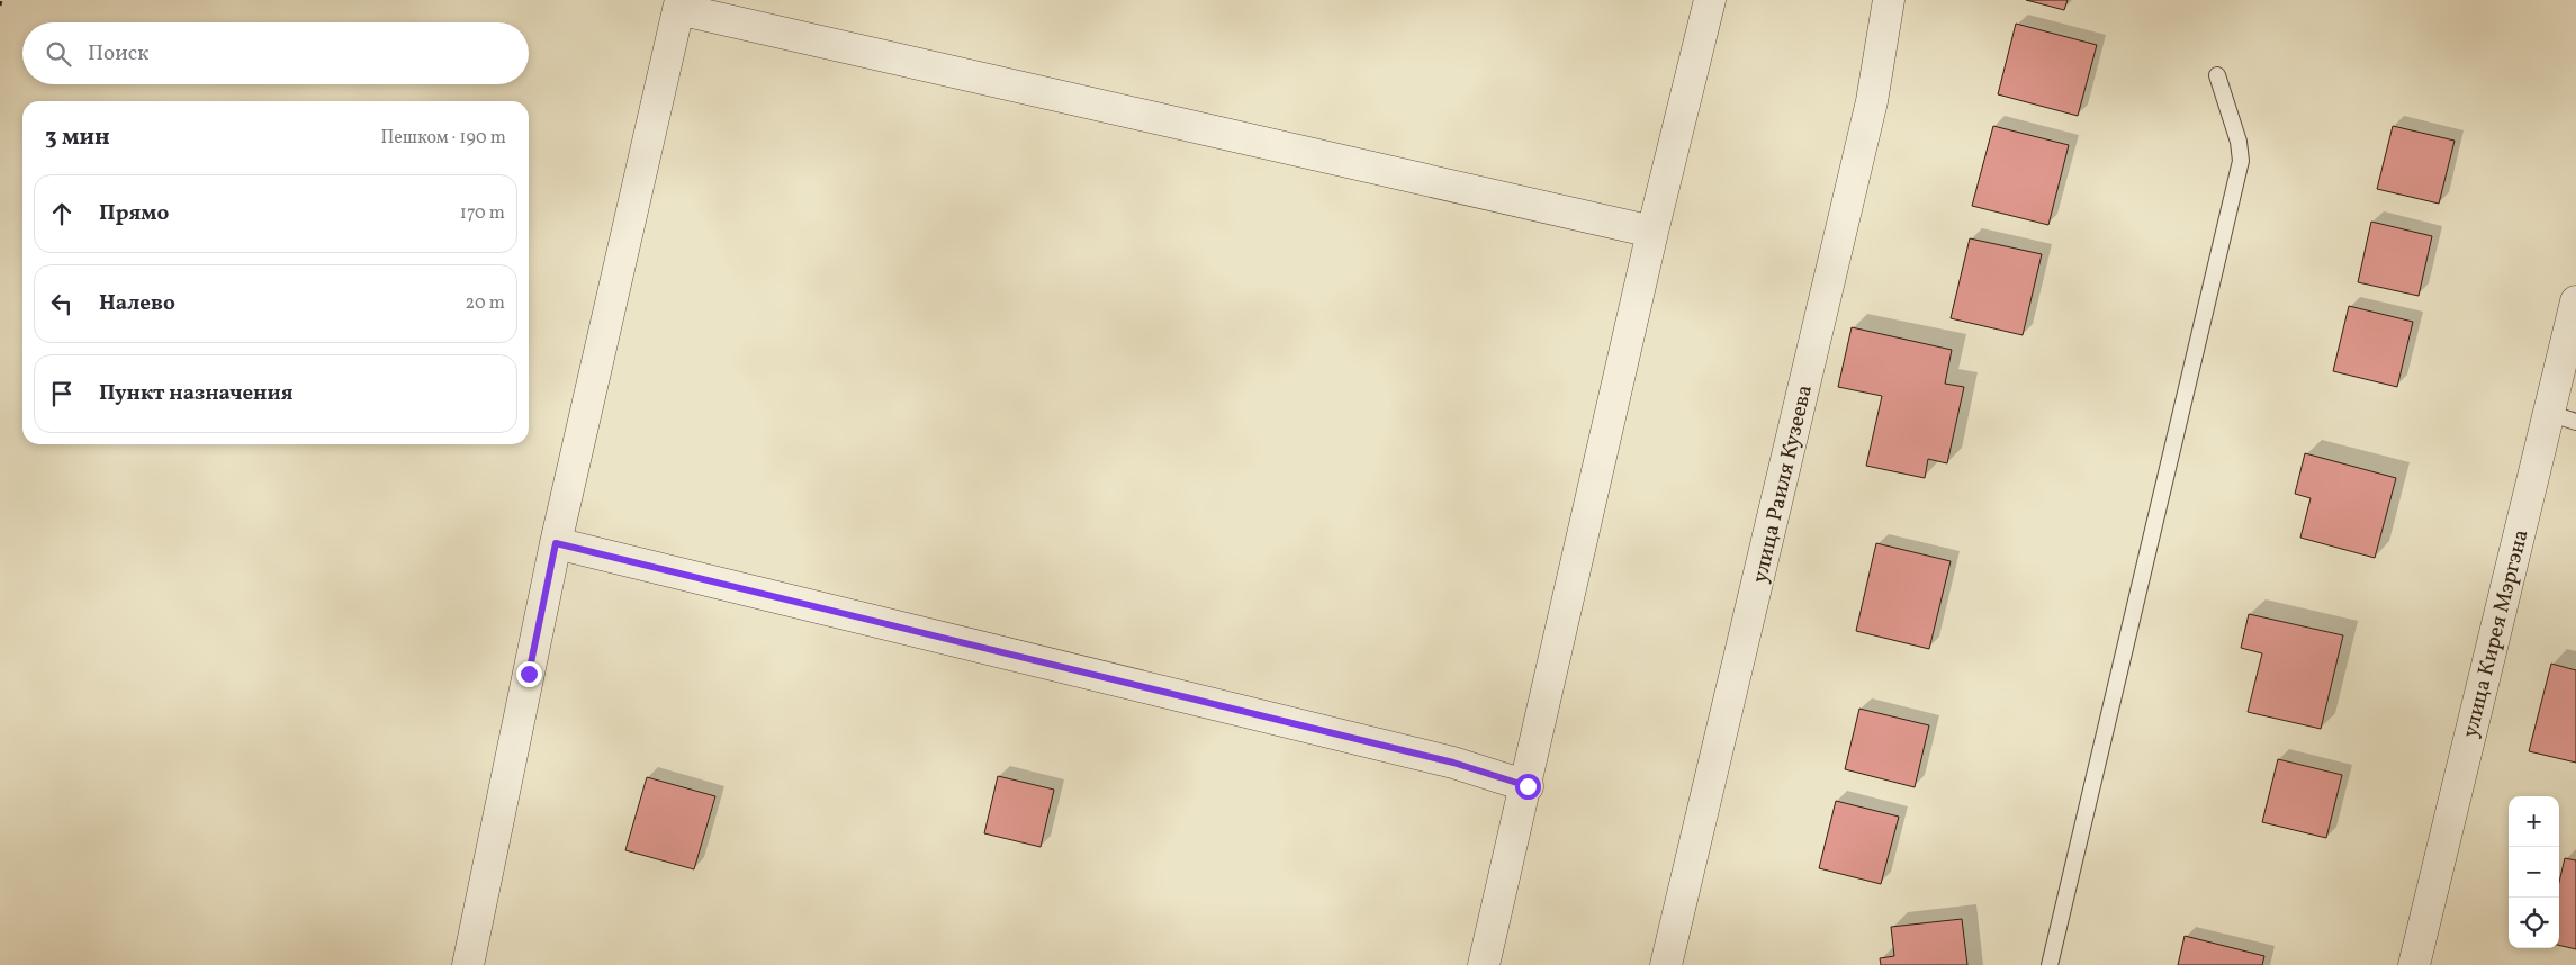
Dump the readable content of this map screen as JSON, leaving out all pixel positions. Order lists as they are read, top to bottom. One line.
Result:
{"streets":{"street":["улица Раиля Кузеева","улица Кирея Мэргэна"]},"page":{"search":"Поиск","heading":["3 мин","Пешком · 190 m"],"list":[["Прямо","170 m"],["Налево","20 m"],"Пункт назначения"],"map_buttons":["+","−"]}}
